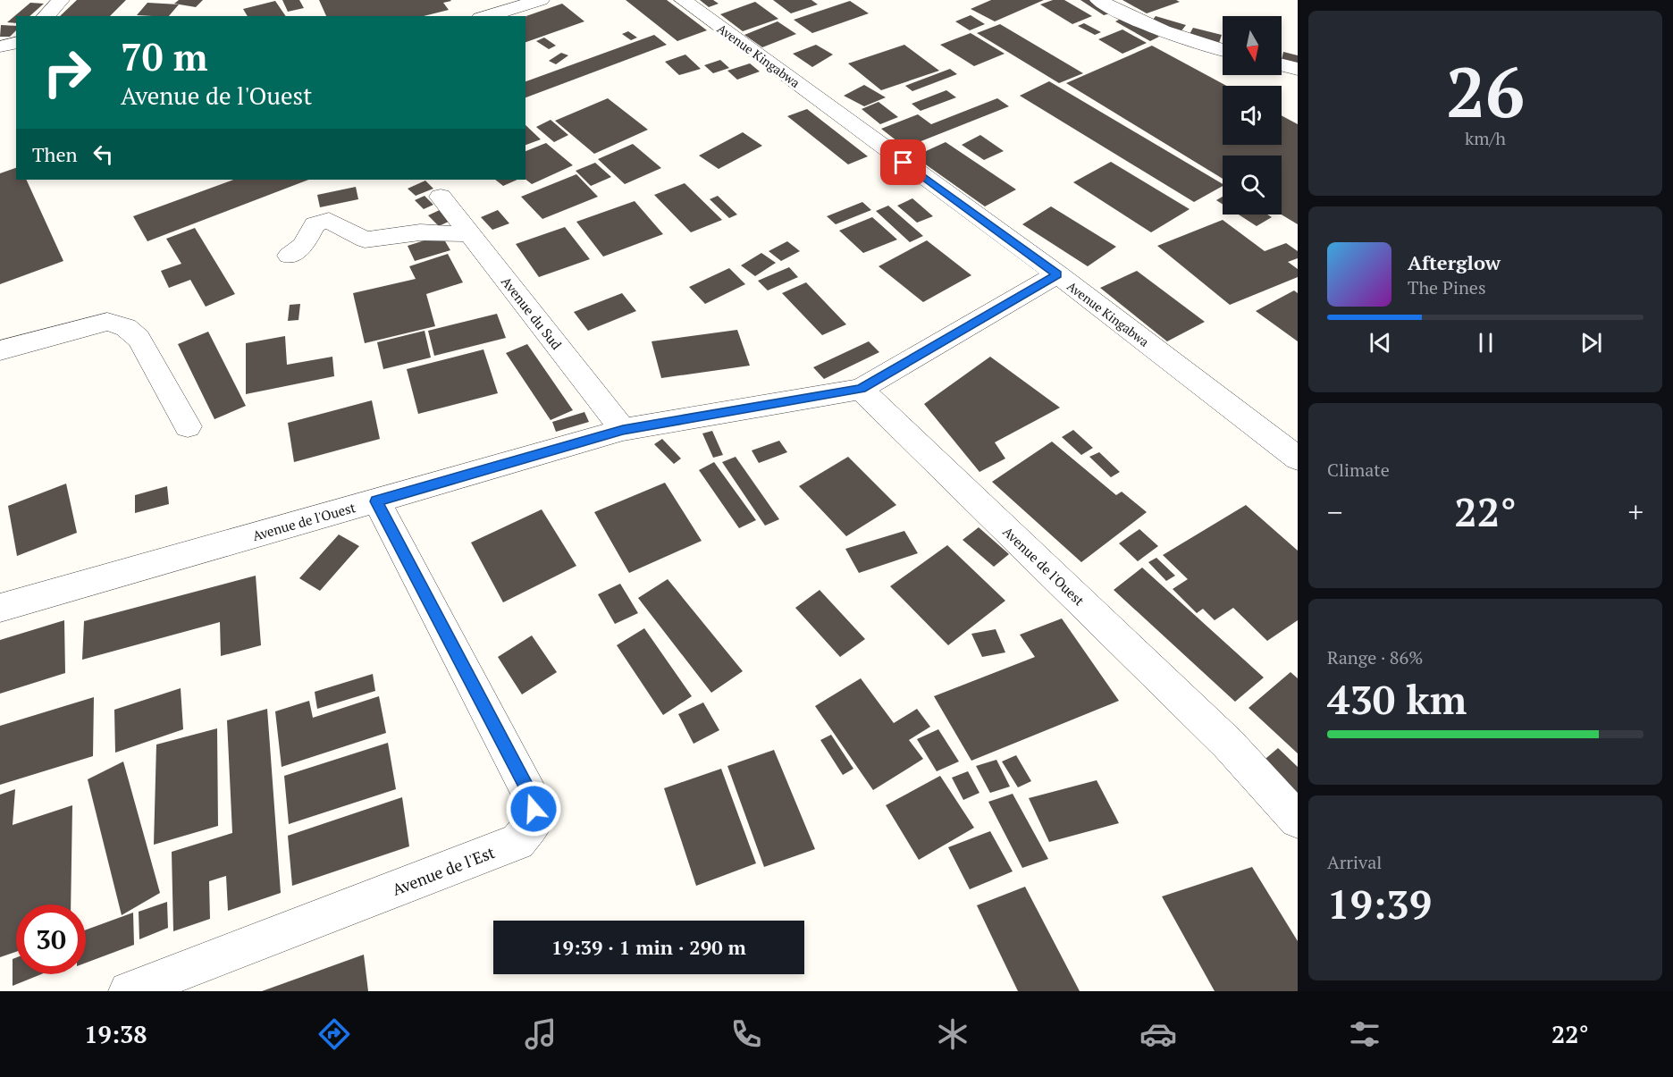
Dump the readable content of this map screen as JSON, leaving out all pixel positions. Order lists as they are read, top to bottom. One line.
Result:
{"streets":{"street":["Avenue Kingabwa","Avenue du Sud","Avenue de l'Ouest","Avenue de l'Est"]},"crossings":[["Avenue Kingabwa","Avenue de l'Ouest"],["Avenue du Sud","Avenue de l'Ouest"],["Avenue de l'Ouest","Avenue de l'Est"]],"north":"bottom","page":{"tile":[["26","km/h"],"Climate",["Range · 86%","430 km"],["Arrival","19:39"]],"turn":["70 m","Avenue de l'Ouest"],"then":"Then","song":["Afterglow","The Pines"],"heat":["−","22°","+"],"limit":"30","trip":"19:39 · 1 min · 290 m","tabs":["19:38","22°"]}}
